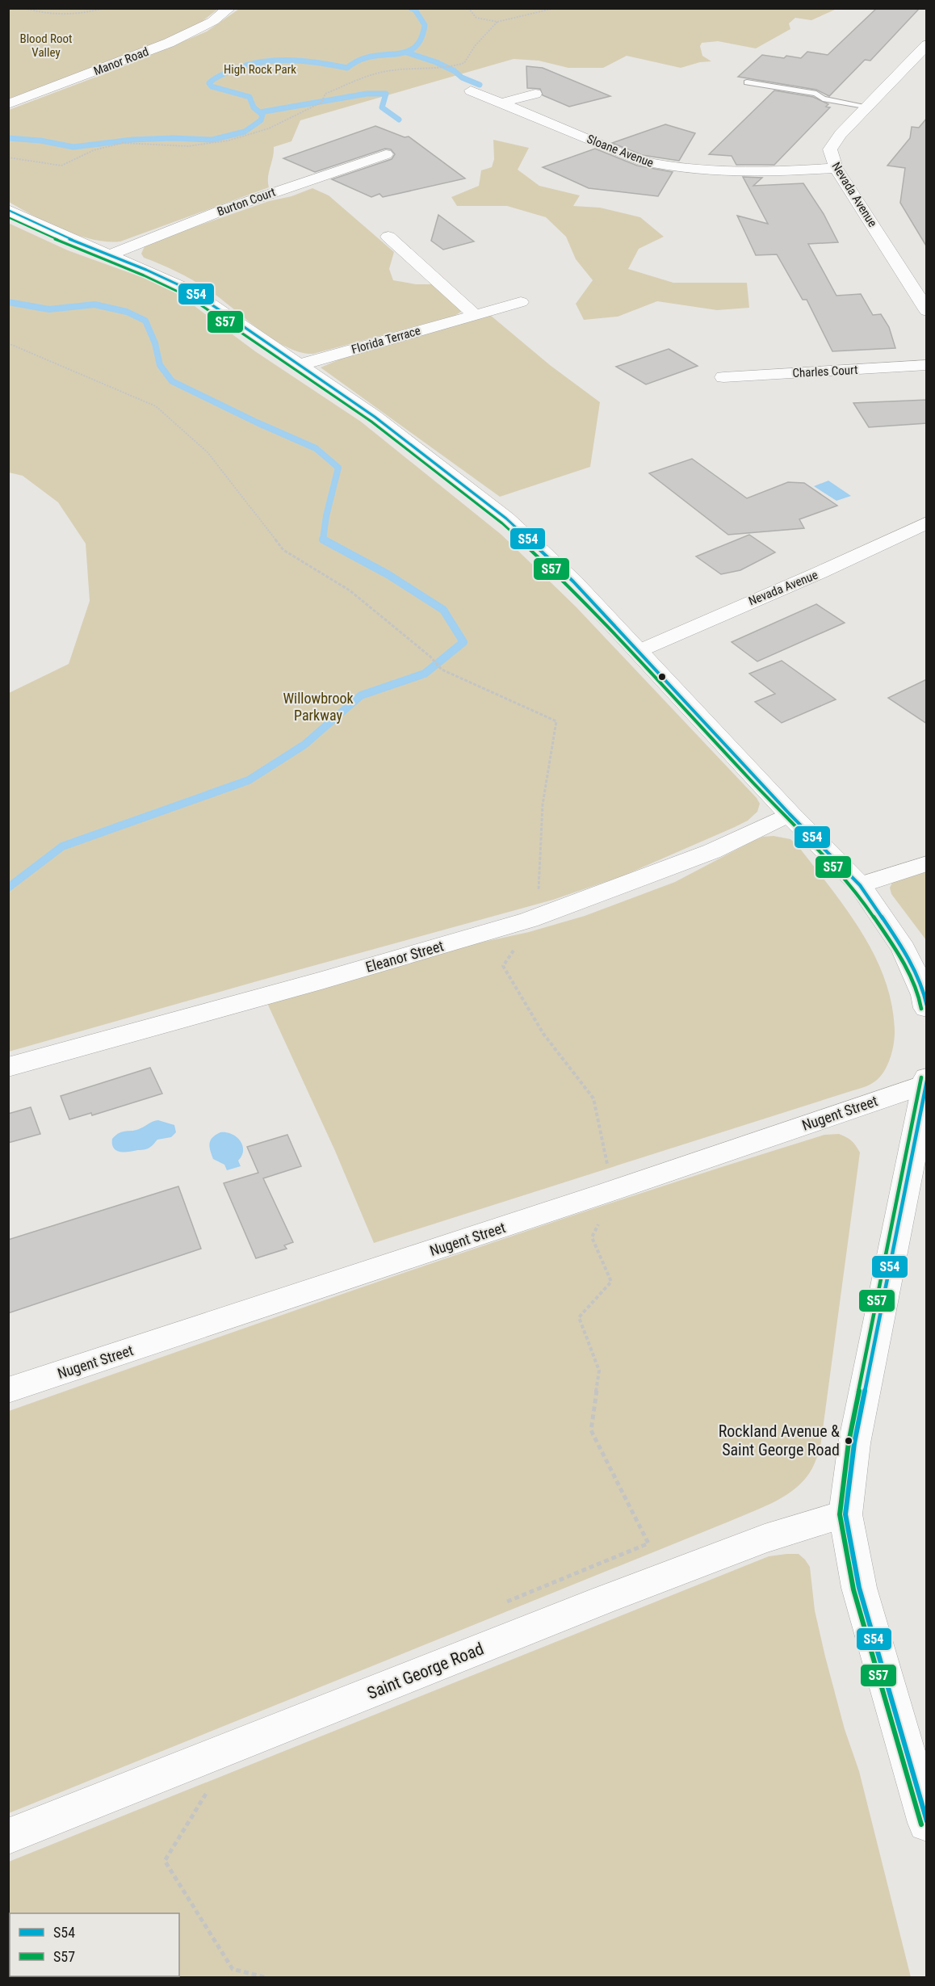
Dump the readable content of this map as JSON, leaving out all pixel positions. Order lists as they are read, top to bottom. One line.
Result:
{"streets":{"street":["Manor Road","Sloane Avenue","Nevada Avenue","Burton Court","Florida Terrace","Charles Court","Eleanor Street","Nugent Street","Saint George Road"]},"crossings":[["Sloane Avenue","Nevada Avenue"]],"parks":["Blood Root Valley","High Rock Park","Willowbrook Parkway"],"places":["Rockland Avenue & Saint George Road"],"lines":["transit line S54","transit line S57"],"legend":["S54","S57"]}
